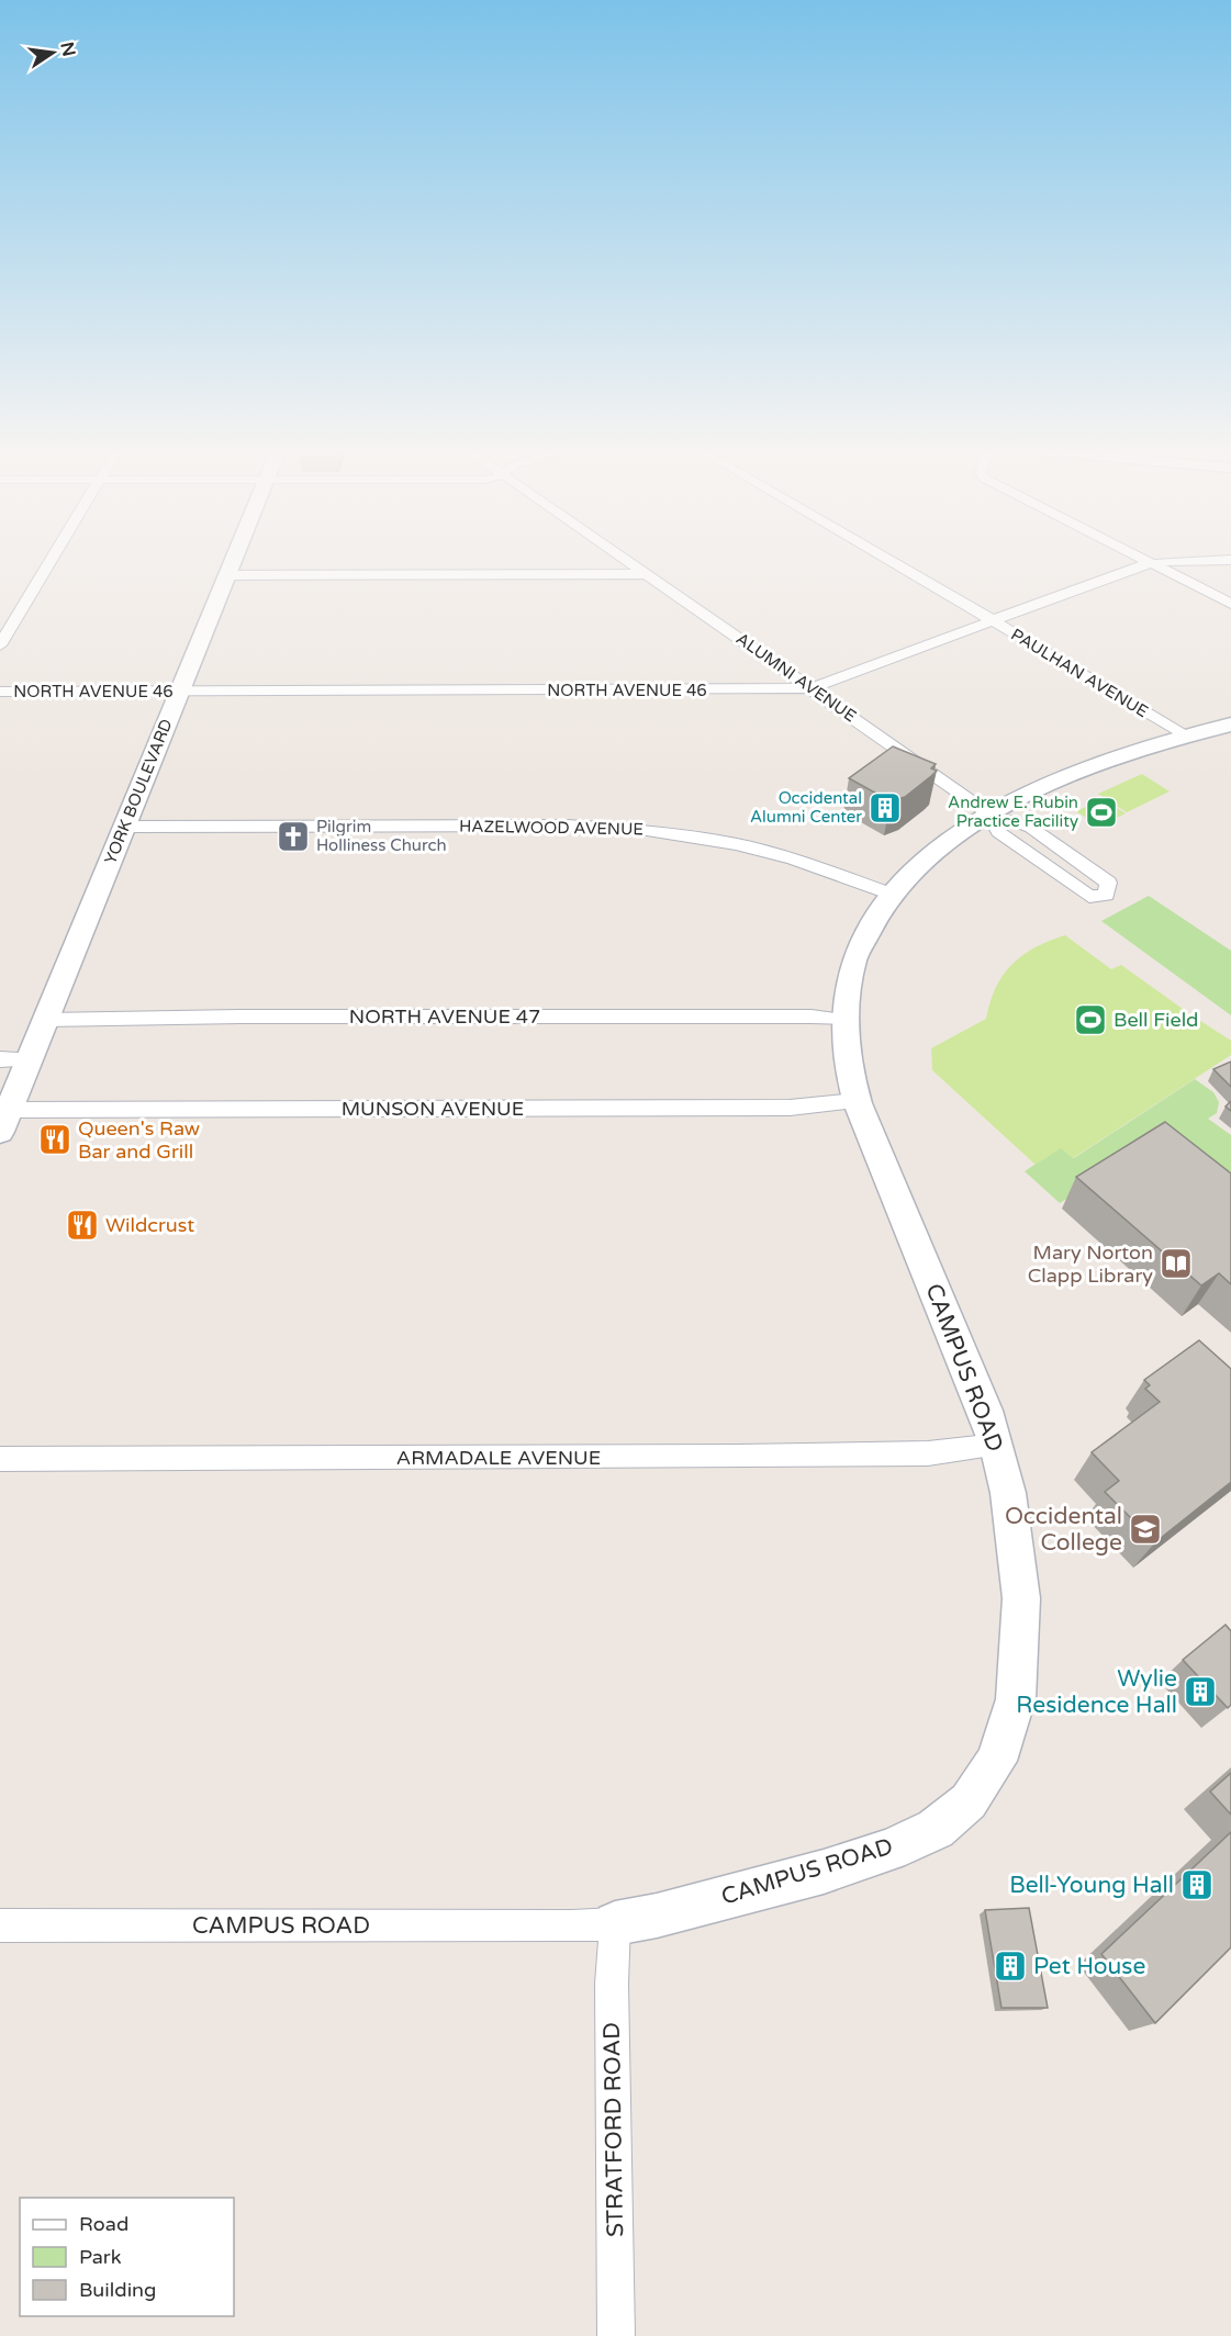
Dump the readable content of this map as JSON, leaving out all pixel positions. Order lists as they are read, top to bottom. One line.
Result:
{"streets":{"main road":["YORK BOULEVARD","CAMPUS ROAD"],"street":["PAULHAN AVENUE","ALUMNI AVENUE","NORTH AVENUE 46","HAZELWOOD AVENUE","NORTH AVENUE 47","MUNSON AVENUE","ARMADALE AVENUE","STRATFORD ROAD"]},"crossings":[["PAULHAN AVENUE","NORTH AVENUE 46"],["PAULHAN AVENUE","CAMPUS ROAD"],["ALUMNI AVENUE","NORTH AVENUE 46"],["ALUMNI AVENUE","CAMPUS ROAD"],["NORTH AVENUE 46","YORK BOULEVARD"],["YORK BOULEVARD","HAZELWOOD AVENUE"],["YORK BOULEVARD","NORTH AVENUE 47"],["YORK BOULEVARD","MUNSON AVENUE"],["HAZELWOOD AVENUE","CAMPUS ROAD"],["NORTH AVENUE 47","CAMPUS ROAD"],["MUNSON AVENUE","CAMPUS ROAD"],["CAMPUS ROAD","ARMADALE AVENUE"],["CAMPUS ROAD","STRATFORD ROAD"]],"places":{"building":["Occidental Alumni Center","Wylie Residence Hall","Bell-Young Hall","Pet House"],"sports":["Andrew E. Rubin Practice Facility","Bell Field"],"church":["Pilgrim Holliness Church"],"restaurant":["Queen's Raw Bar and Grill","Wildcrust"],"library":["Mary Norton Clapp Library"],"school or university":["Occidental College"]},"legend":["Road","Park","Building"],"north":"right"}
